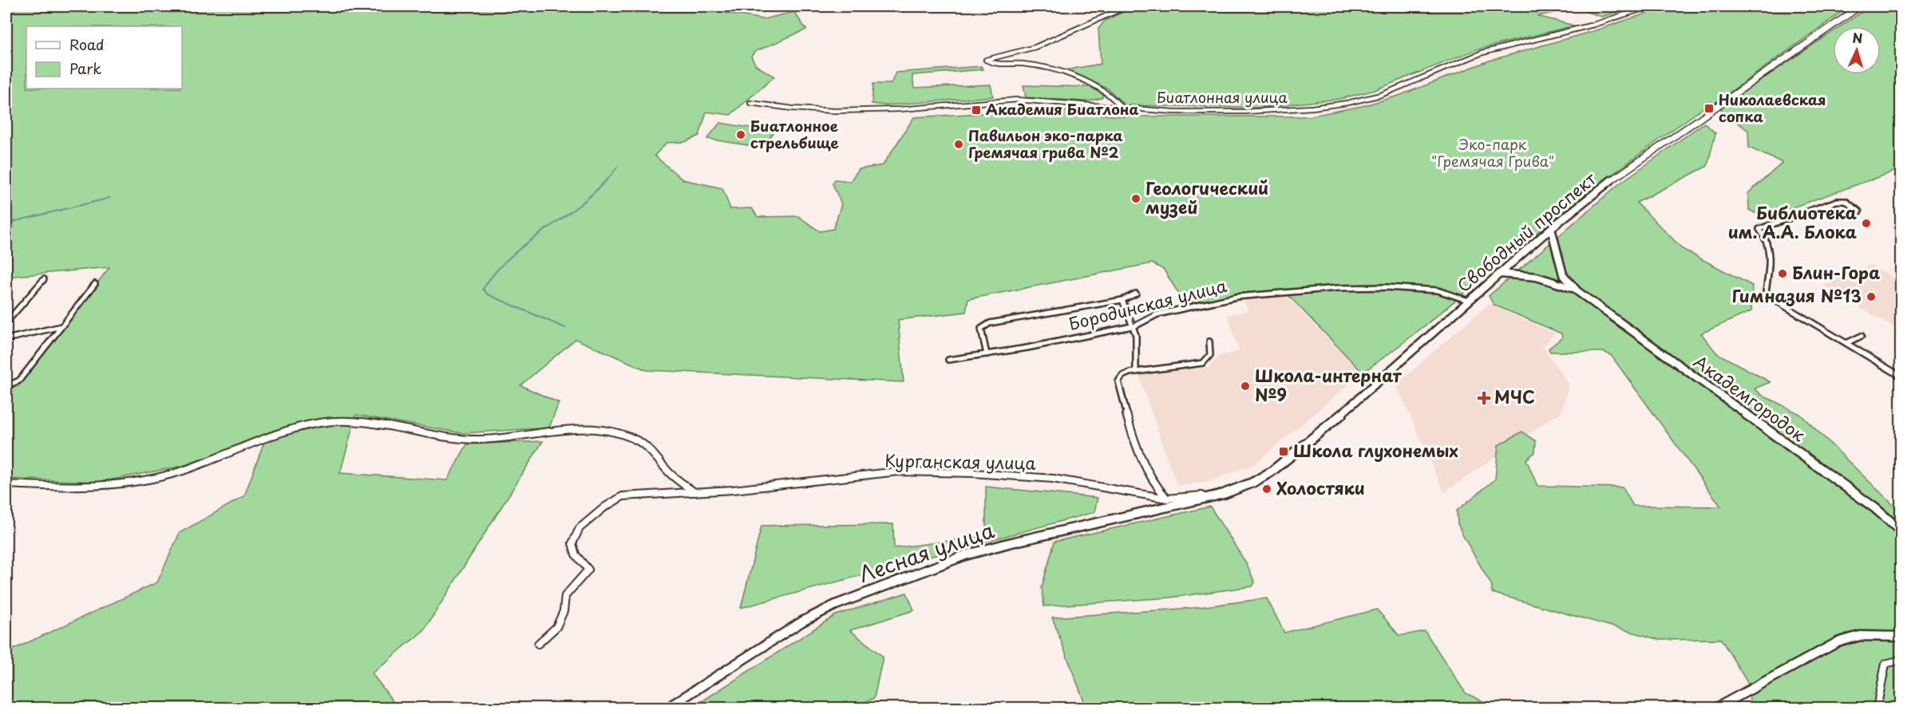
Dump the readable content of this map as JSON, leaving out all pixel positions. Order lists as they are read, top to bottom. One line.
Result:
{"streets":{"main road":["Свободный проспект","Академгородок","Лесная улица"],"street":["Биатлонная улица","Бородинская улица","Курганская улица"]},"crossings":[["Свободный проспект","Бородинская улица"],["Свободный проспект","Курганская улица"],["Свободный проспект","Лесная улица"],["Курганская улица","Лесная улица"]],"parks":["Эко-парк \"Гремячая Грива\""],"places":{"transit":["Николаевская сопка","Академия Биатлона","Школа глухонемых"],"other":["Биатлонное стрельбище","Павильон эко-парка Гремячая грива №2","Геологический музей","Библиотека им. А.А. Блока","Блин-Гора","Гимназия №13","Школа-интернат №9","Холостяки"],"health":["МЧС"]},"legend":["Road","Park"],"north":"top"}
